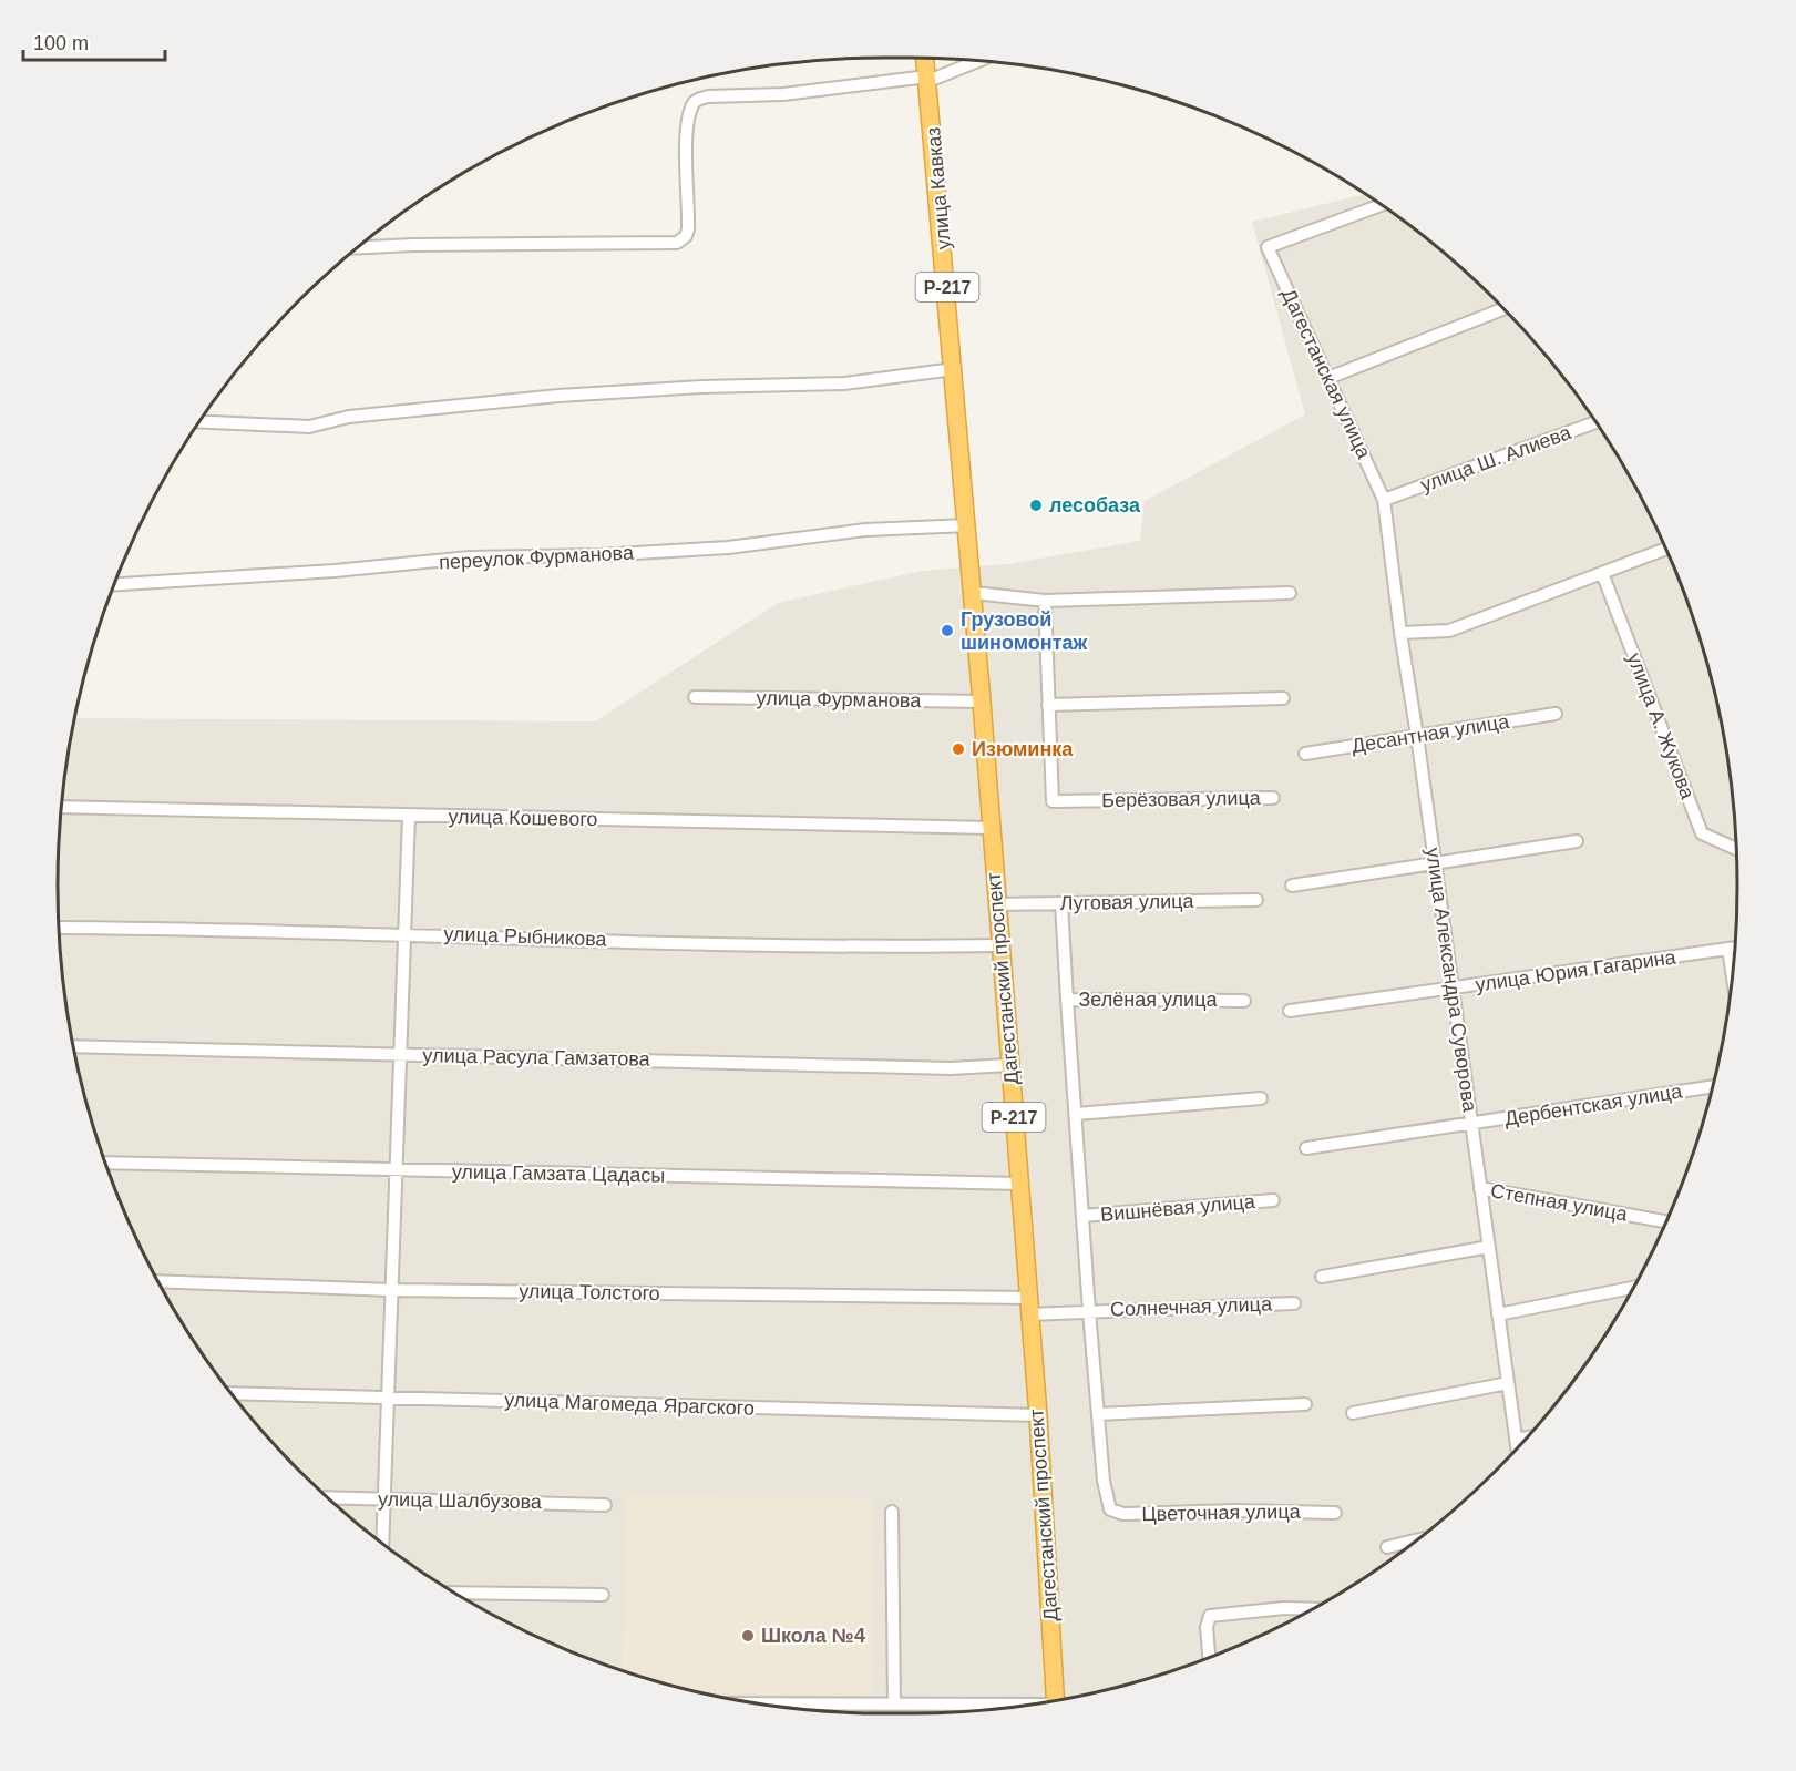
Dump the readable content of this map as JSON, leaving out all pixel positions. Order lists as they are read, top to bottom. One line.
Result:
{"streets":{"highway":["улица Кавказ","Р-217","Дагестанский проспект"],"street":["Дагестанская улица","улица Ш. Алиева","переулок Фурманова","улица Фурманова","улица А. Жукова","Десантная улица","Берёзовая улица","улица Кошевого","Луговая улица","улица Рыбникова","улица Юрия Гагарина","улица Александра Суворова","Зелёная улица","улица Расула Гамзатова","Дербентская улица","улица Гамзата Цадасы","Степная улица","Вишнёвая улица","улица Толстого","Солнечная улица","улица Магомеда Ярагского","улица Шалбузова","Цветочная улица"]},"crossings":[["улица Кавказ","переулок Фурманова"],["улица Кавказ","Дагестанский проспект"],["Дагестанская улица","улица Ш. Алиева"],["Дагестанская улица","улица Александра Суворова"],["улица Ш. Алиева","улица Александра Суворова"],["переулок Фурманова","Дагестанский проспект"],["улица Фурманова","Дагестанский проспект"],["Десантная улица","улица Александра Суворова"],["улица Кошевого","Дагестанский проспект"],["Луговая улица","Дагестанский проспект"],["Луговая улица","Зелёная улица"],["улица Рыбникова","Дагестанский проспект"],["улица Юрия Гагарина","улица Александра Суворова"],["Дагестанский проспект","улица Расула Гамзатова"],["Дагестанский проспект","улица Гамзата Цадасы"],["Дагестанский проспект","улица Толстого"],["Дагестанский проспект","улица Магомеда Ярагского"],["улица Александра Суворова","Дербентская улица"],["улица Александра Суворова","Степная улица"],["улица Толстого","Солнечная улица"]],"places":["лесобаза","Грузовой шиномонтаж","Изюминка","Школа №4"],"scale_bar":"100 m"}
